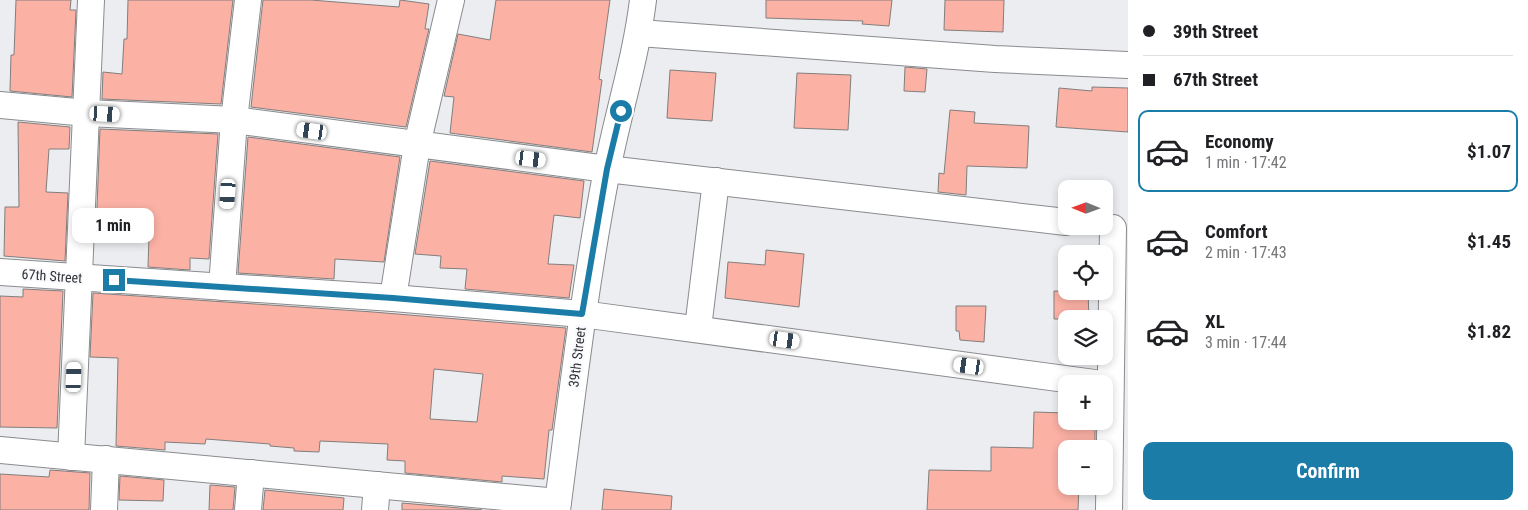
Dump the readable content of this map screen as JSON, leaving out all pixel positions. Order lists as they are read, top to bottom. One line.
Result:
{"streets":{"street":["67th Street","39th Street"]},"crossings":[["67th Street","39th Street"]],"north":"left","page":{"banner":["39th Street","67th Street"],"list":[{"name":"Economy","note":"1 min · 17:42","value":"$1.07"},{"name":"Comfort","note":"2 min · 17:43","value":"$1.45"},{"name":"XL","note":"3 min · 17:44","value":"$1.82"}],"map_buttons":["+","−"],"bubble":"1 min","buttons":"Confirm"}}
